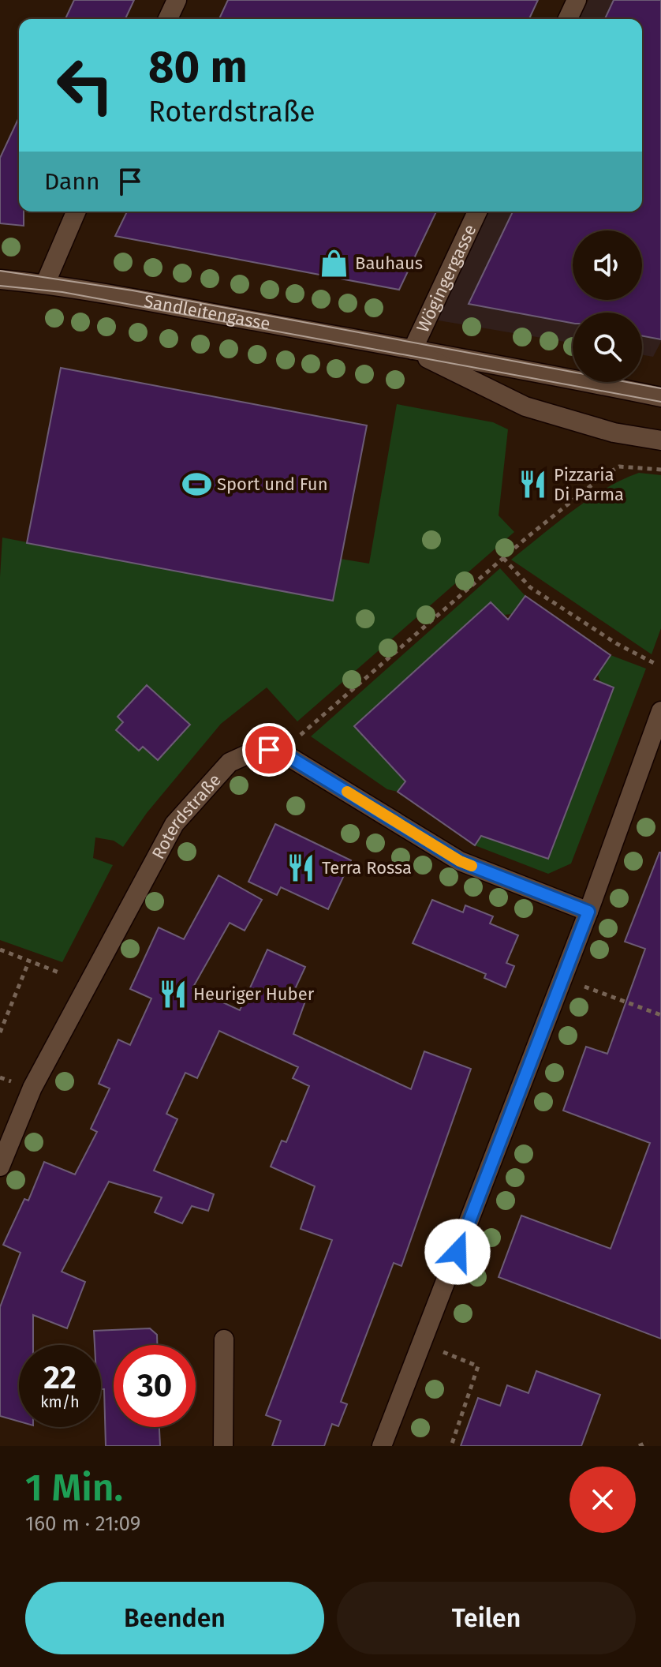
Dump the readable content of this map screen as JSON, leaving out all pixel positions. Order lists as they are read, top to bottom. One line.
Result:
{"streets":{"street":["Wögingergasse","Sandleitengasse","Roterdstraße"]},"crossings":[["Wögingergasse","Sandleitengasse"]],"places":{"shop":["Bauhaus"],"sports":["Sport und Fun"],"restaurant":["Pizzaria Di Parma","Terra Rossa","Heuriger Huber"]},"page":{"turn":["80 m","Roterdstraße"],"then":"Dann","speed":"22 km/h","limit":"30","heading":["1 Min.","160 m · 21:09"],"buttons":["Beenden","Teilen"]}}
